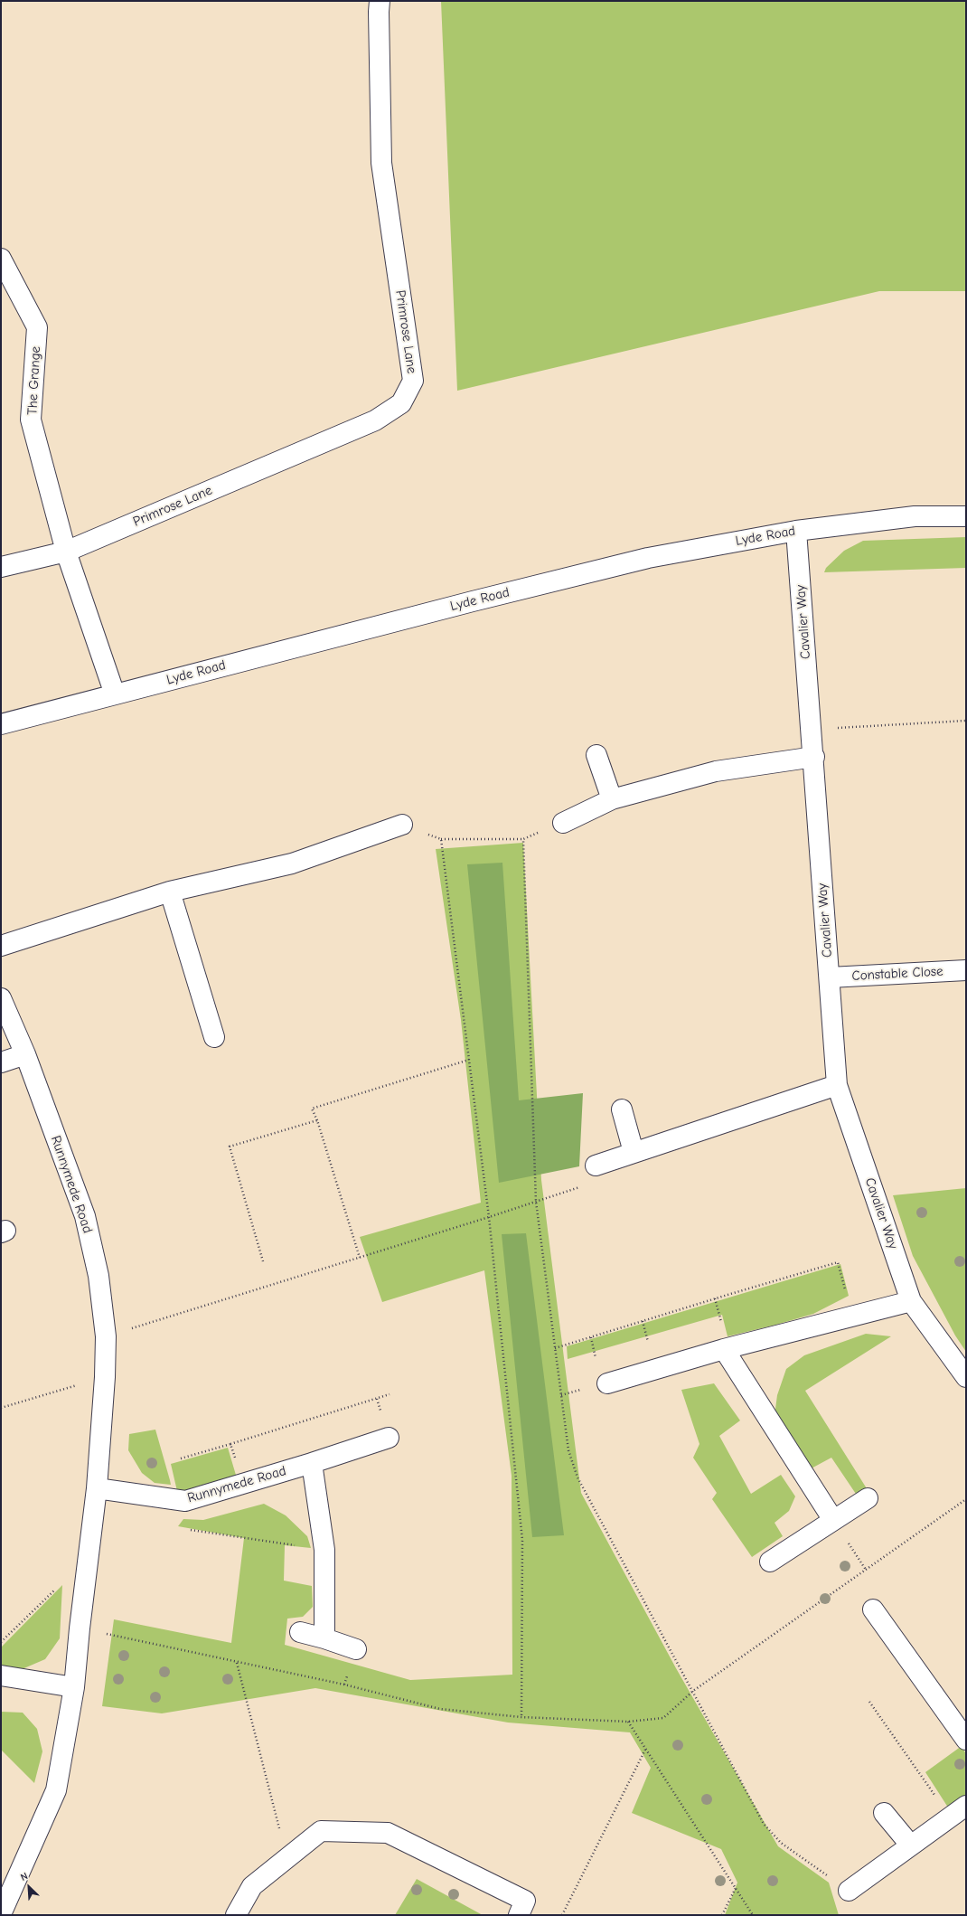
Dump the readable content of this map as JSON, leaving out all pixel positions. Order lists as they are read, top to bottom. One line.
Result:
{"streets":{"street":["Primrose Lane","The Grange","Lyde Road","Cavalier Way","Constable Close","Runnymede Road"]},"crossings":[["Primrose Lane","The Grange"],["Lyde Road","Cavalier Way"],["Cavalier Way","Constable Close"]],"north":"top left"}
